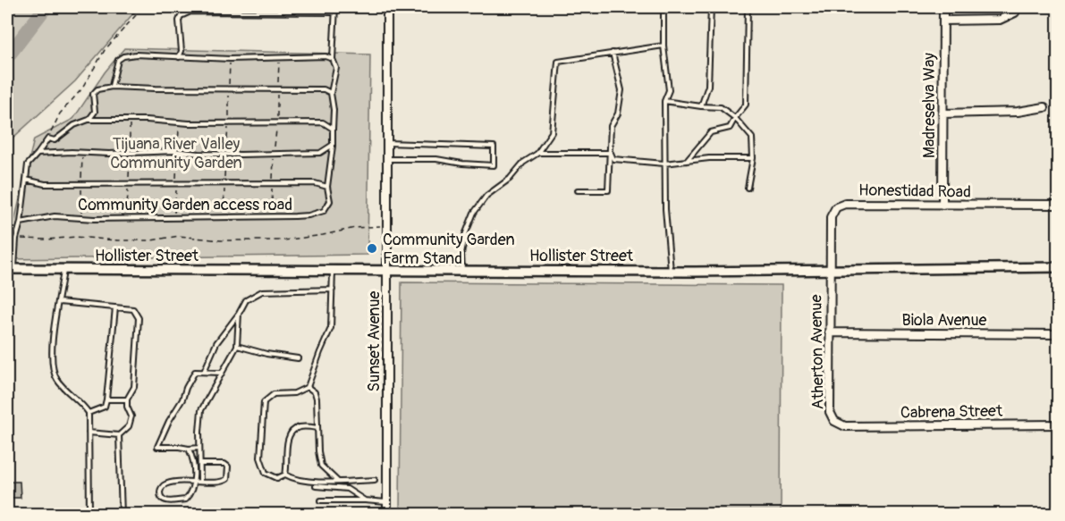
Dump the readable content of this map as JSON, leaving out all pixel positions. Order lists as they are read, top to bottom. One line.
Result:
{"streets":{"street":["Madreselva Way","Honestidad Road","Hollister Street","Biola Avenue","Sunset Avenue","Atherton Avenue","Cabrena Street"],"lane":["Community Garden access road"]},"crossings":[["Madreselva Way","Honestidad Road"],["Honestidad Road","Hollister Street"],["Honestidad Road","Atherton Avenue"],["Hollister Street","Sunset Avenue"],["Hollister Street","Atherton Avenue"],["Biola Avenue","Atherton Avenue"],["Atherton Avenue","Cabrena Street"]],"parks":["Tijuana River Valley Community Garden"],"places":["Community Garden Farm Stand"]}
